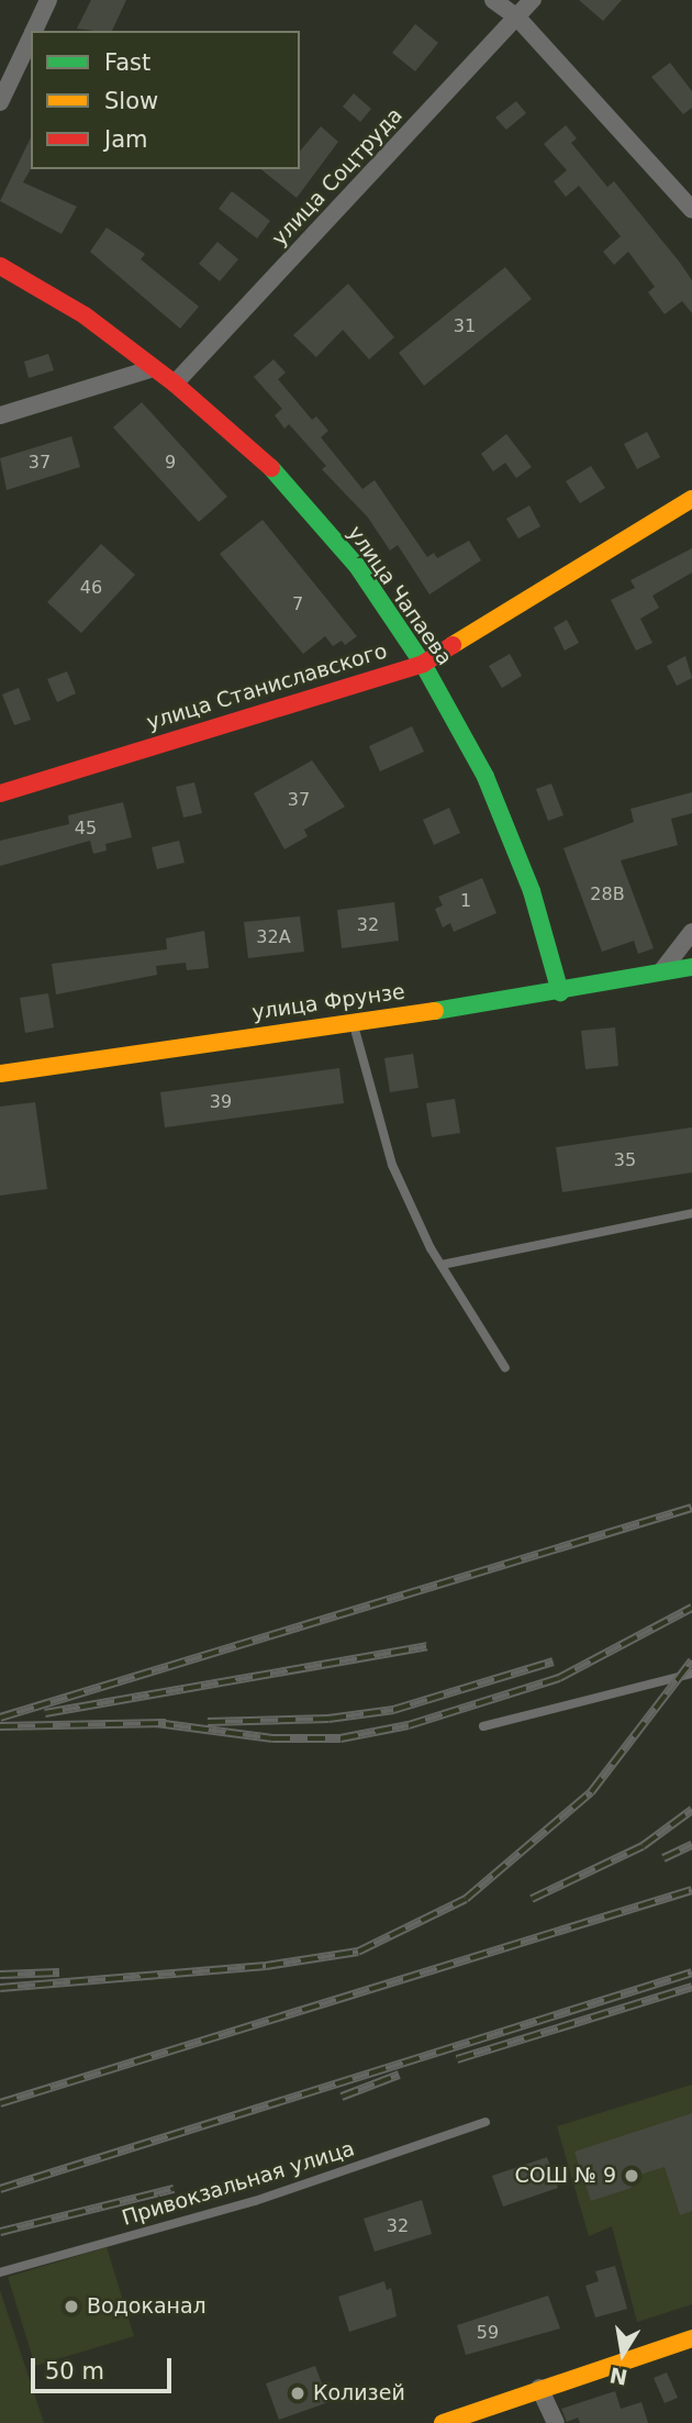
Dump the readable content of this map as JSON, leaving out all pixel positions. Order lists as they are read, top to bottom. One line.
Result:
{"streets":{"street":["улица Соцтруда","улица Чапаева","улица Станиславского","улица Фрунзе"],"lane":["Привокзальная улица"]},"crossings":[["улица Соцтруда","улица Чапаева"],["улица Чапаева","улица Станиславского"],["улица Чапаева","улица Фрунзе"]],"places":["СОШ № 9","Водоканал","Колизей"],"house_numbers":["31","37","9","46","7","37","45","28В","1","32","32А","39","35","32","59"],"legend":["Fast","Slow","Jam"],"scale_bar":"50 m","north":"bottom"}
